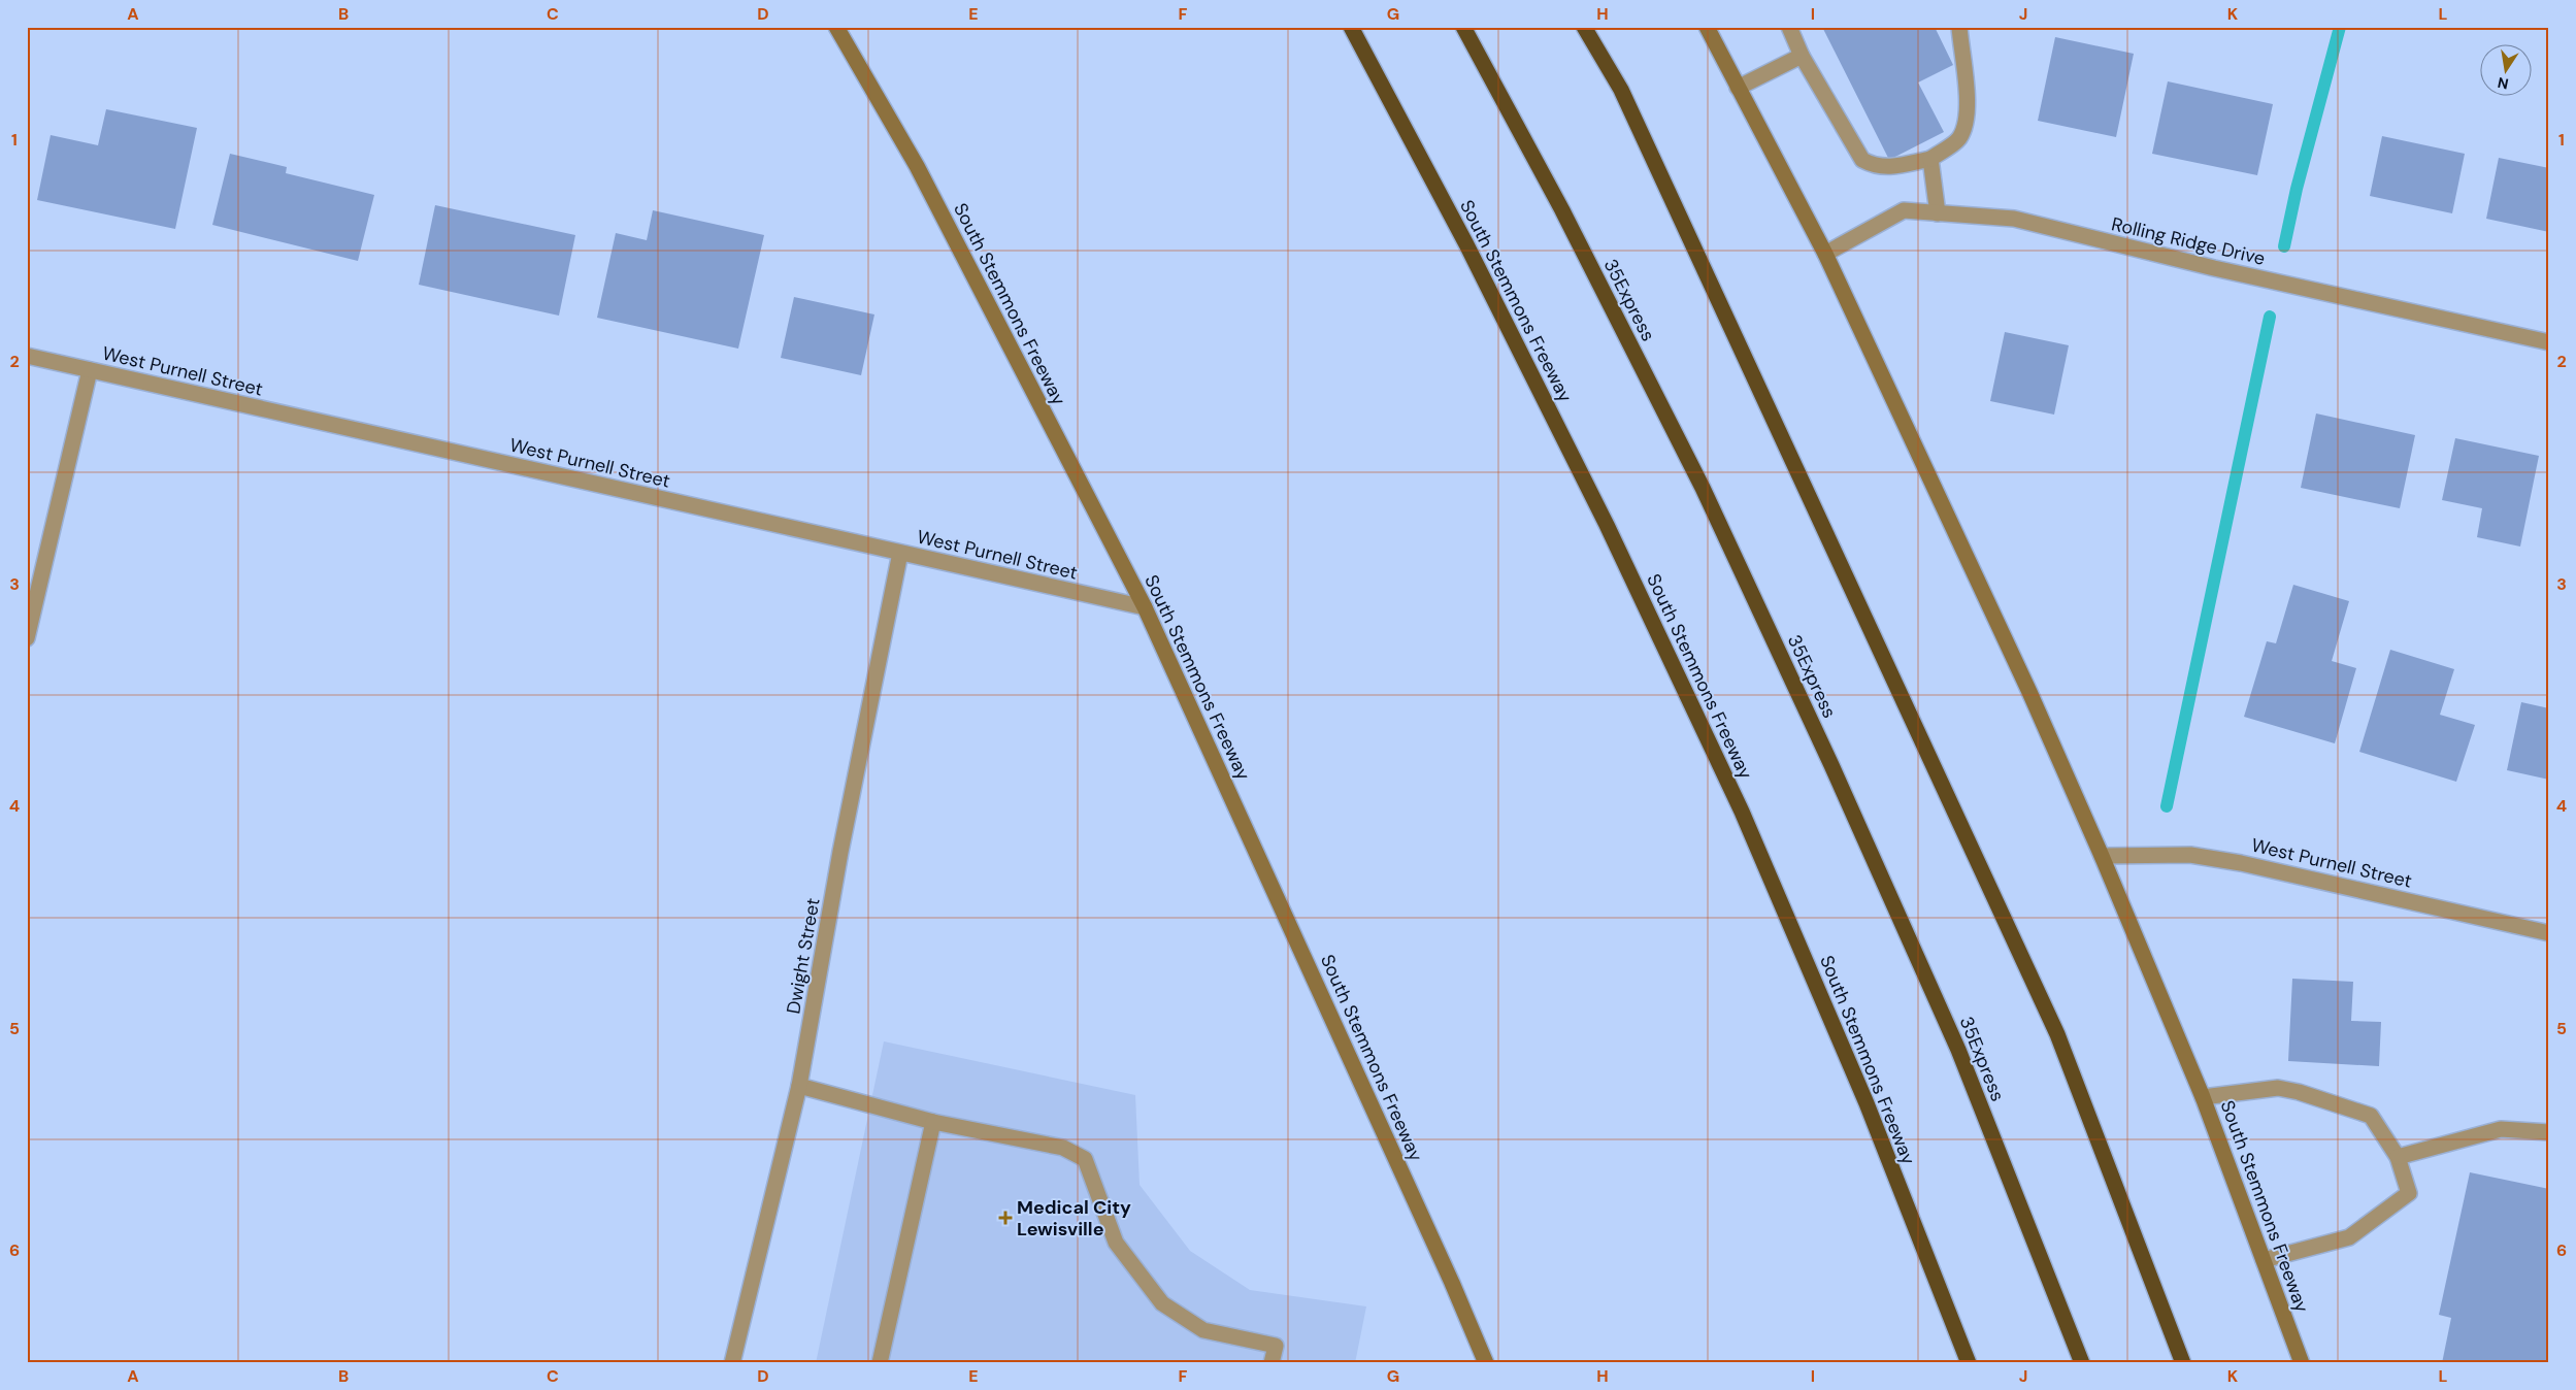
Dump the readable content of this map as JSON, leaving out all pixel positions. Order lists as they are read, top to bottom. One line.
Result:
{"streets":{"highway":["35Express","South Stemmons Freeway"],"street":["Rolling Ridge Drive","West Purnell Street","Dwight Street"]},"crossings":[["Rolling Ridge Drive","South Stemmons Freeway"],["South Stemmons Freeway","West Purnell Street"],["West Purnell Street","Dwight Street"]],"places":{"health":["Medical City Lewisville"]},"north":"bottom","grid":{"columns":["A","B","C","D","E","F","G","H","I","J","K","L"],"rows":["1","2","3","4","5","6"]}}
